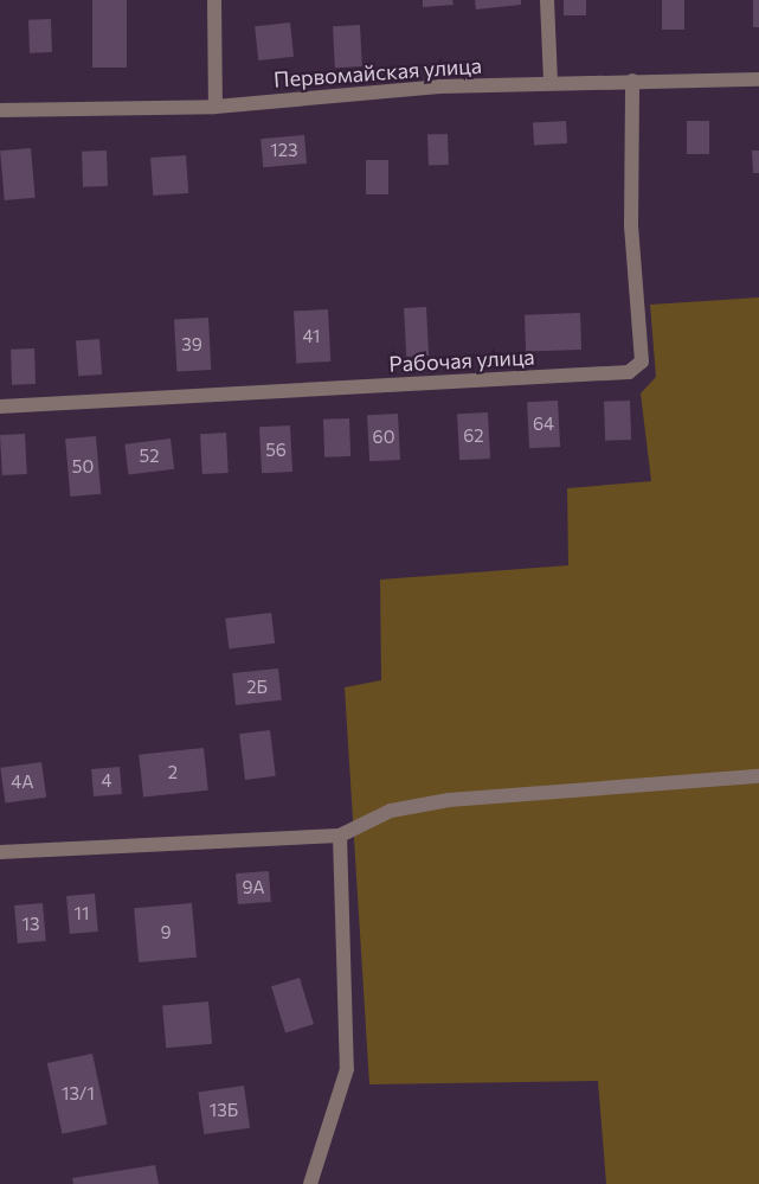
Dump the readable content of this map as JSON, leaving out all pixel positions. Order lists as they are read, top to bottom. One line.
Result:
{"streets":{"street":["Первомайская улица","Рабочая улица"]},"crossings":[["Первомайская улица","Рабочая улица"]],"house_numbers":["123","41","39","64","62","60","56","52","50","2Б","2","4","4А","9А","11","13","9","13/1","13Б"]}
